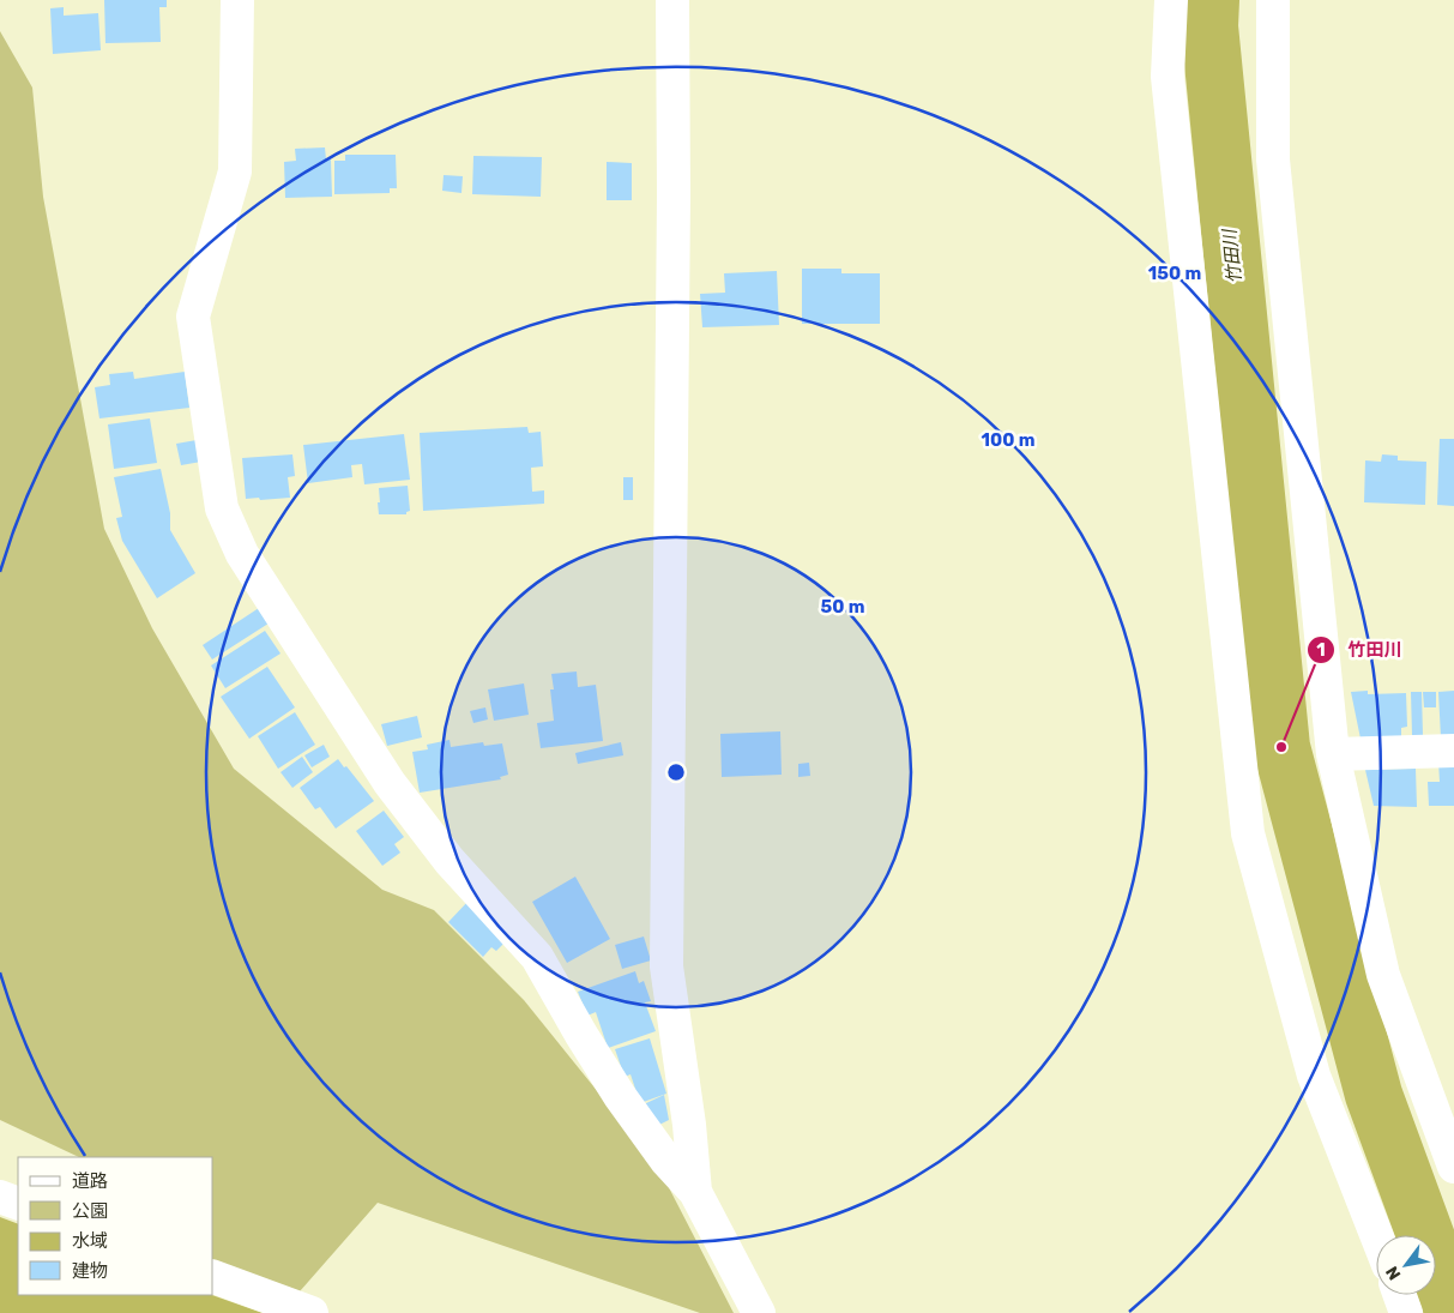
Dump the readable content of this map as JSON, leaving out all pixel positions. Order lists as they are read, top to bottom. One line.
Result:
{"water":["竹田川"],"places":["竹田川"],"legend":["道路","公園","水域","建物"],"north":"bottom left","rings":["150 m","100 m","50 m"]}
